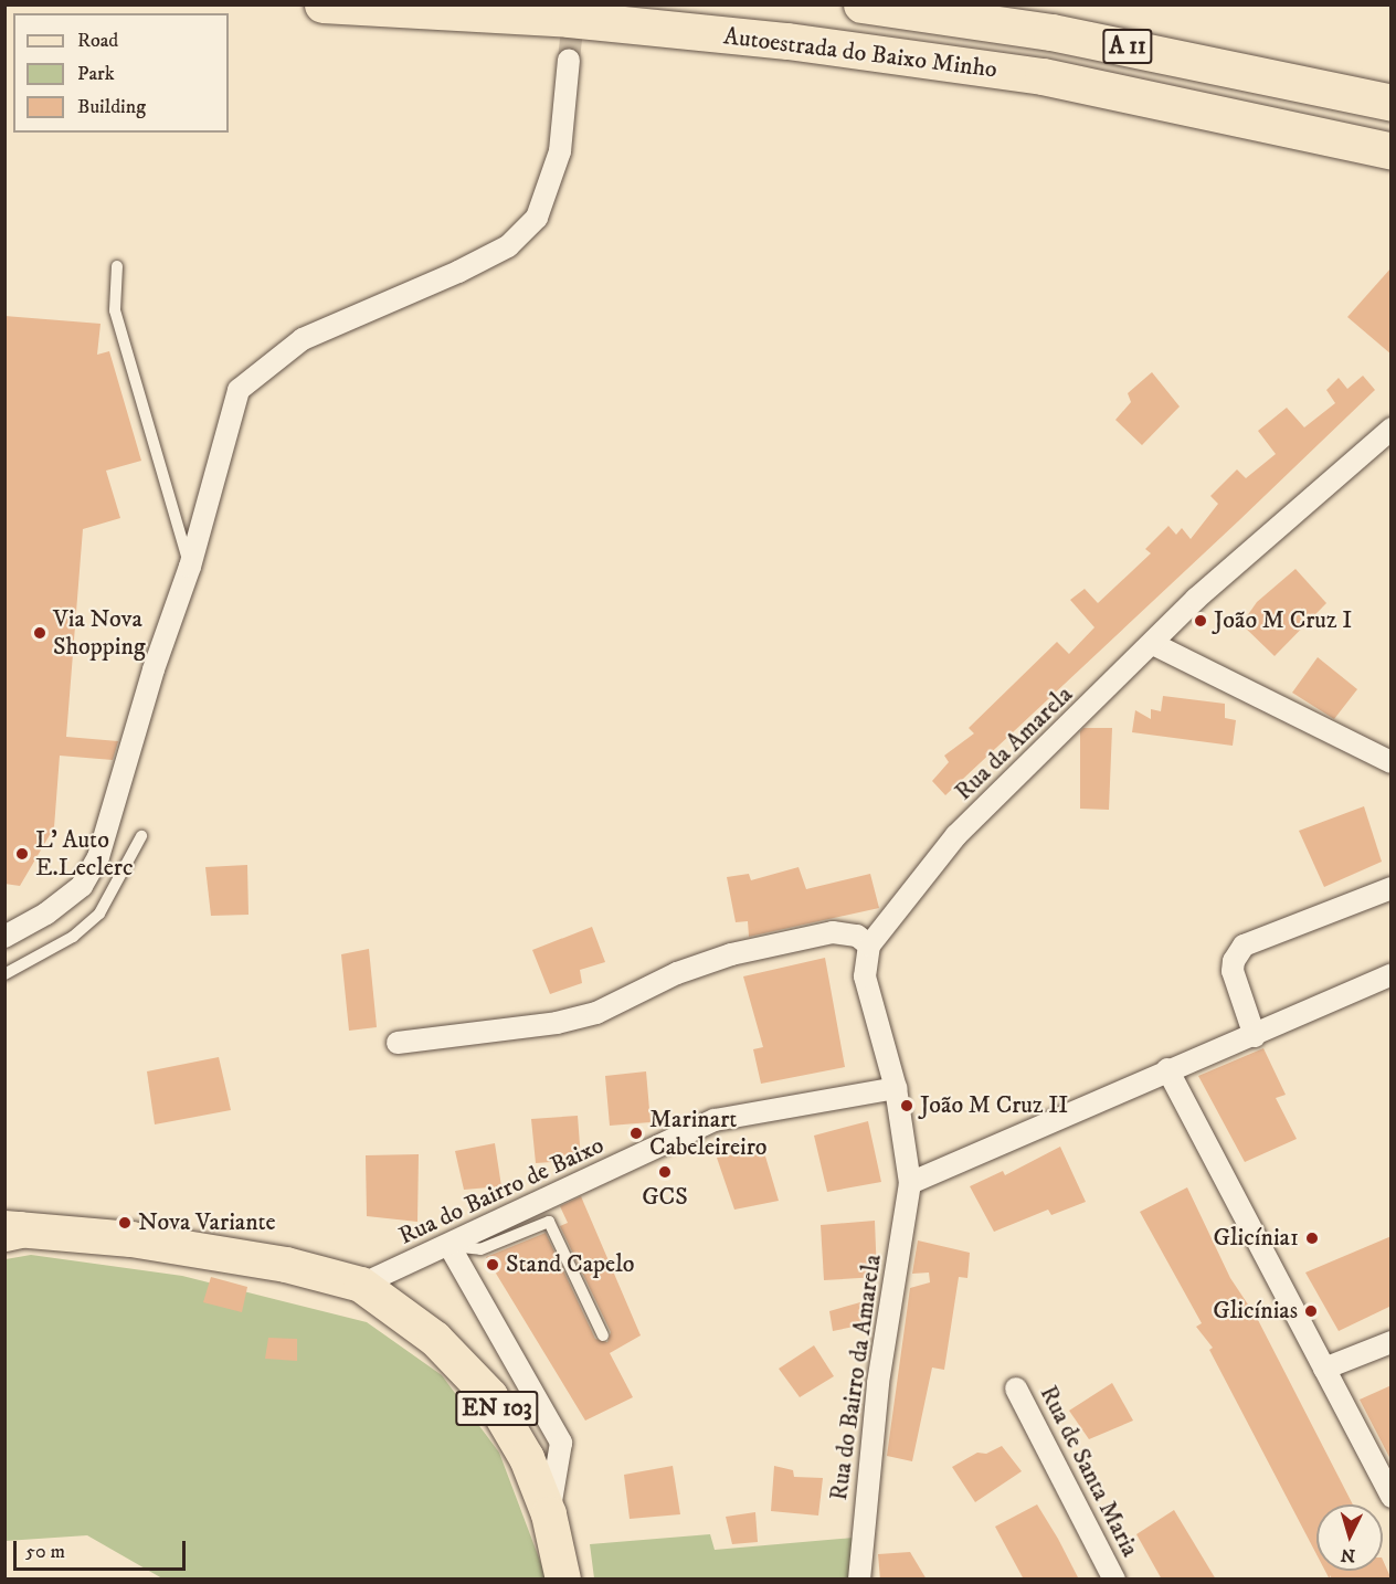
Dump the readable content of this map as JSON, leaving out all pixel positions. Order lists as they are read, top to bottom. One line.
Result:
{"streets":{"highway":["A 11","Autoestrada do Baixo Minho"],"main road":["EN 103"],"street":["Rua da Amarela","Rua do Bairro de Baixo","Rua do Bairro da Amarela","Rua de Santa Maria"]},"crossings":[["Rua do Bairro de Baixo","EN 103"]],"places":["João M Cruz I","Via Nova Shopping","L' Auto E.Leclerc","João M Cruz II","Marinart Cabeleireiro","GCS","Nova Variante","Glicínia1","Stand Capelo","Glicínias"],"legend":["Road","Park","Building"],"scale_bar":"50 m","north":"bottom"}
